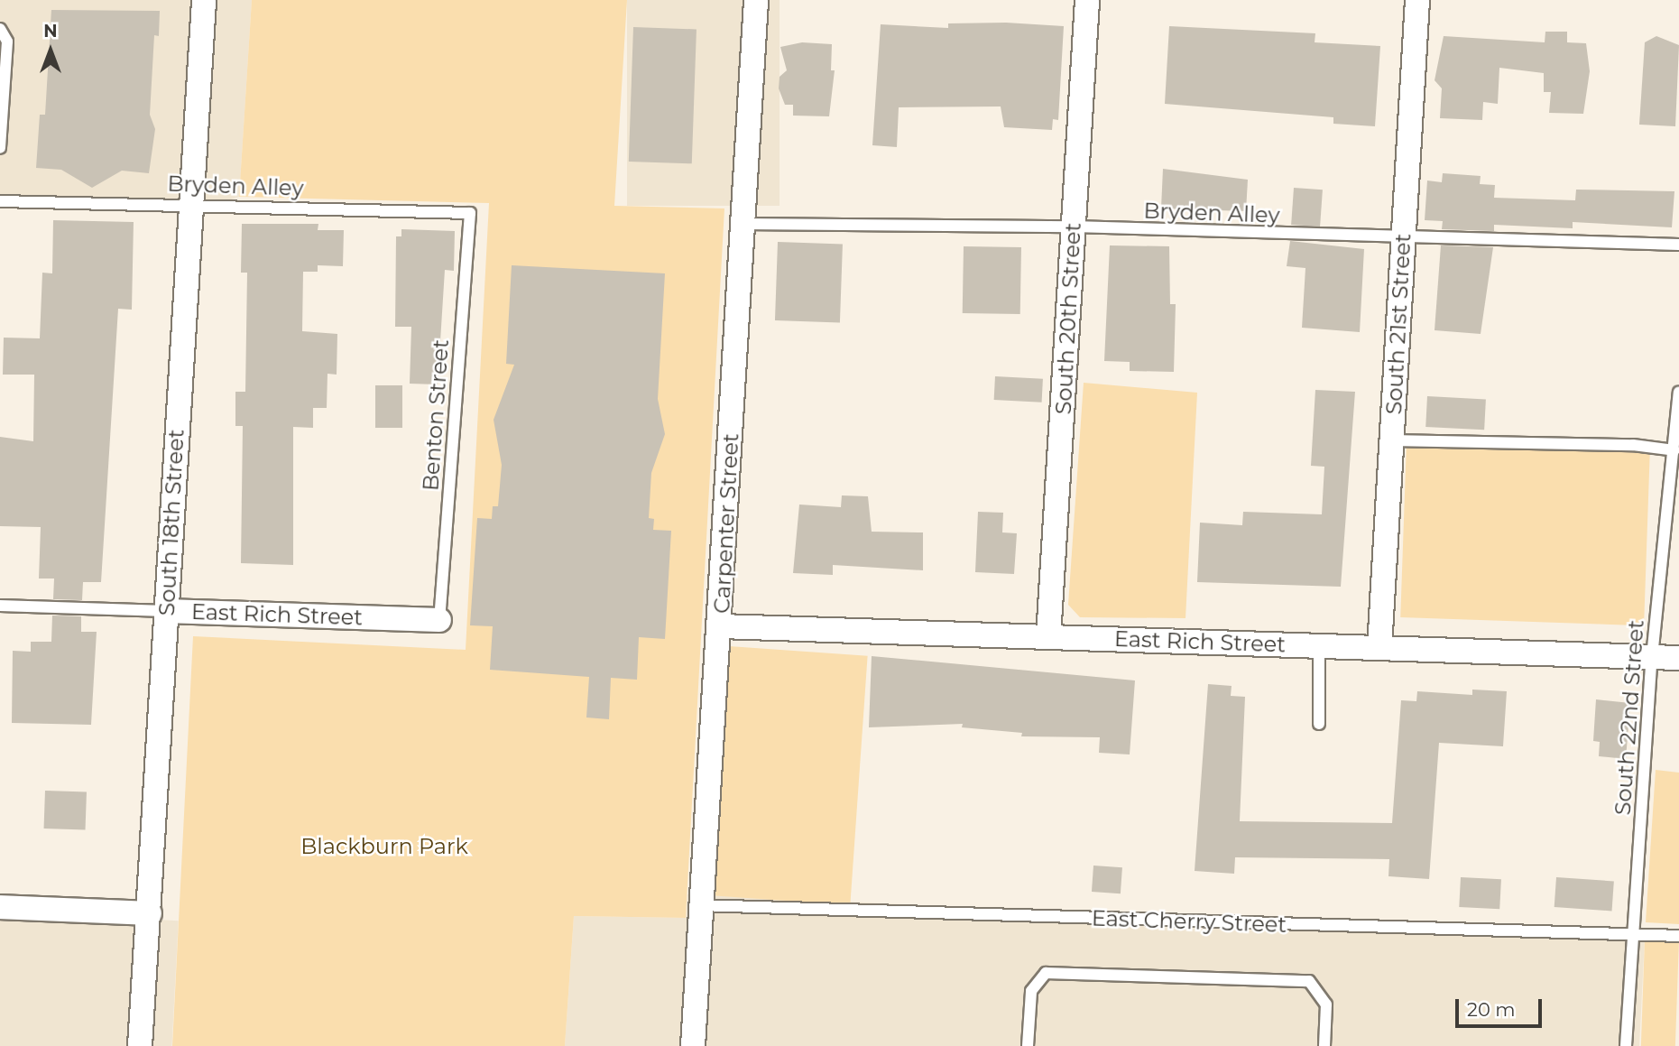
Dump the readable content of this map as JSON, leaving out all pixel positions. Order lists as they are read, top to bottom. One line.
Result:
{"streets":{"street":["South 20th Street","South 21st Street","South 18th Street","Carpenter Street","East Rich Street"],"lane":["Bryden Alley","Benton Street","South 22nd Street","East Cherry Street"]},"crossings":[["Bryden Alley","South 20th Street"],["Bryden Alley","South 21st Street"],["Bryden Alley","Benton Street"],["Bryden Alley","South 18th Street"],["Bryden Alley","Carpenter Street"],["South 20th Street","East Rich Street"],["South 21st Street","East Rich Street"],["Benton Street","East Rich Street"],["South 18th Street","East Rich Street"],["Carpenter Street","East Rich Street"],["Carpenter Street","East Cherry Street"],["East Rich Street","South 22nd Street"],["South 22nd Street","East Cherry Street"]],"parks":["Blackburn Park"],"scale_bar":"20 m","north":"top"}
